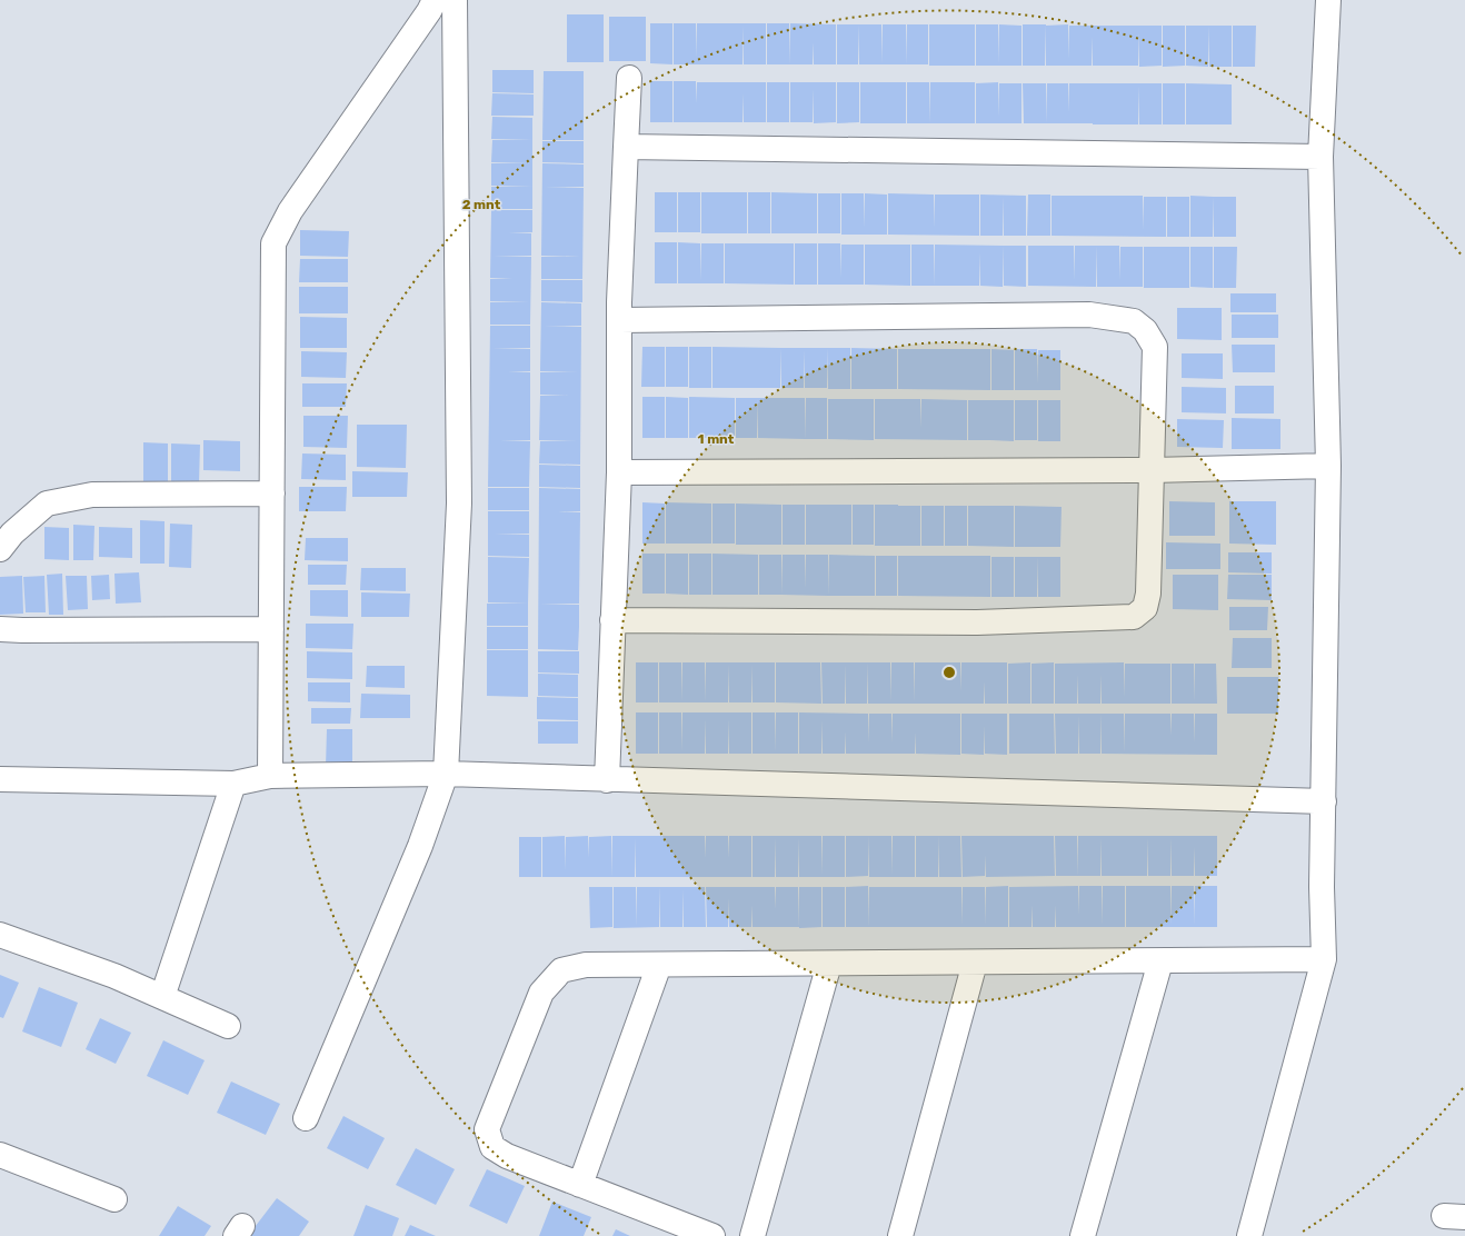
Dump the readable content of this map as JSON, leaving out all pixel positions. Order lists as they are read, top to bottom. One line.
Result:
{"rings":["2 mnt","1 mnt"]}
